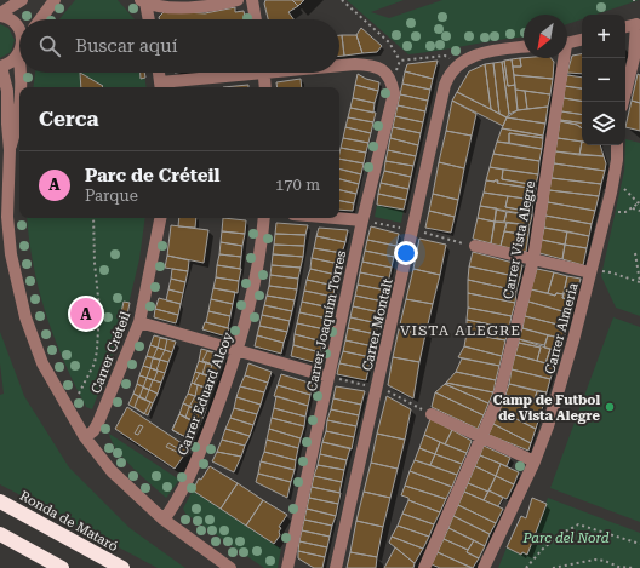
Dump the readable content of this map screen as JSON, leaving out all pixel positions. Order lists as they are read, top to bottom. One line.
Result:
{"streets":{"highway":["Ronda de Mataró"],"street":["Carrer Vista Alegre","Carrer Joaquím Torres","Carrer Montalt","Carrer Almeria","Carrer Créteil","Carrer Eduard Alcoy"]},"districts":["VISTA ALEGRE"],"parks":["Parc del Nord"],"places":["Camp de Futbol de Vista Alegre"],"north":"bottom left","page":{"map_buttons":["+","−"],"search":"Buscar aquí","heading":"Cerca","list":[{"mark":"A","name":"Parc de Créteil","note":"Parque","value":"170 m"}],"pins":"A"}}
